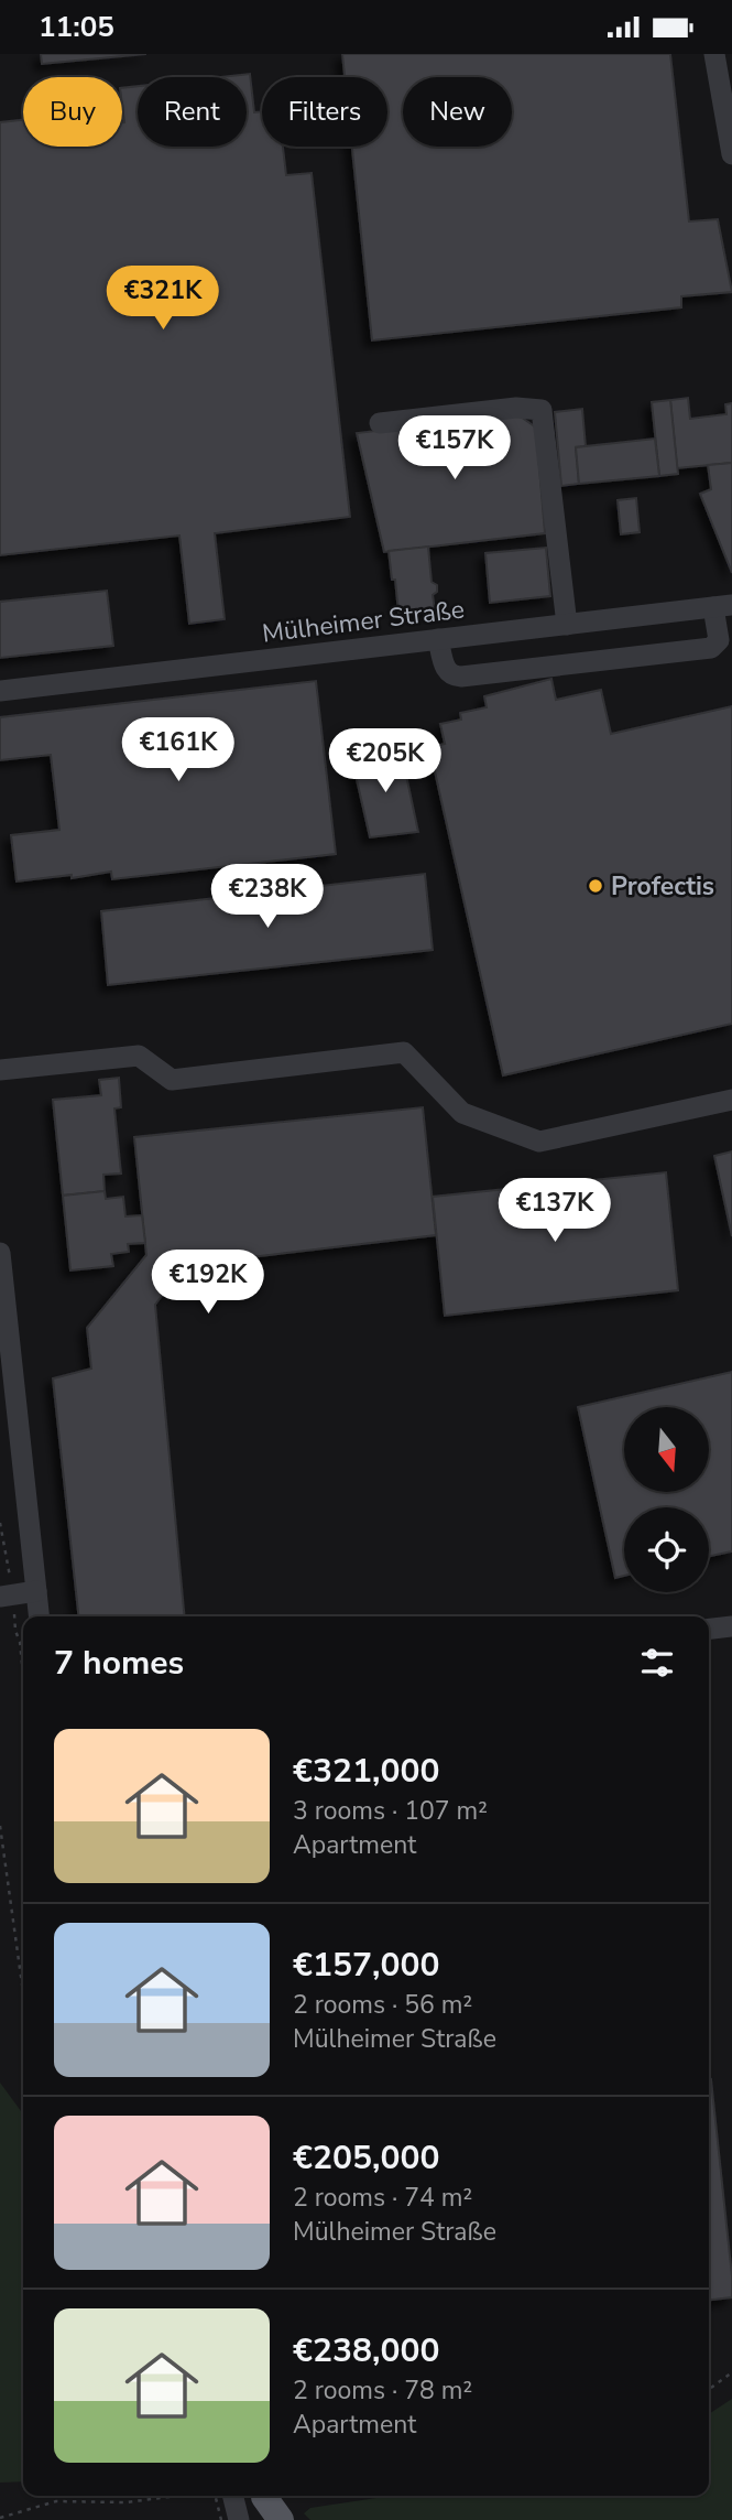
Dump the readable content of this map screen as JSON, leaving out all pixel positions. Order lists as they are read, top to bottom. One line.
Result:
{"streets":{"street":["Mülheimer Straße"]},"places":["Profectis"],"north":"bottom","page":{"status":"11:05","chip":["Buy","Rent","Filters","New"],"price":["€321K","€157K","€161K","€205K","€238K","€137K","€192K"],"heading":"7 homes","list":[{"name":"€321,000","note":"3 rooms · 107 m² · Apartment"},{"name":"€157,000","note":"2 rooms · 56 m² · Mülheimer Straße"},{"name":"€205,000","note":"2 rooms · 74 m² · Mülheimer Straße"},{"name":"€238,000","note":"2 rooms · 78 m² · Apartment"}]}}
